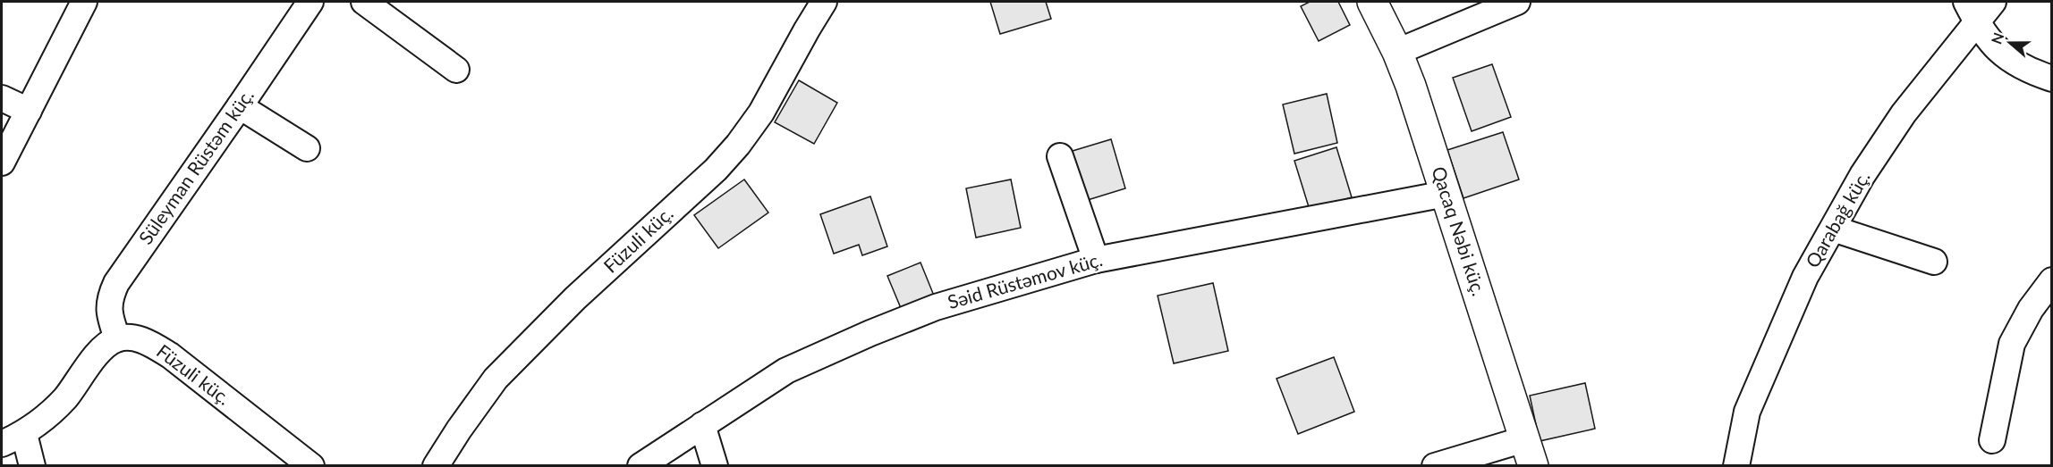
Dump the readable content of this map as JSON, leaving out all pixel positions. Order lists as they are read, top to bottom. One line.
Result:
{"streets":{"street":["Süleyman Rüstəm küç.","Qarabağ küç.","Qacaq Nəbi küç.","Füzuli küç.","Səid Rüstəmov küç."]},"crossings":[["Süleyman Rüstəm küç.","Füzuli küç."],["Qacaq Nəbi küç.","Səid Rüstəmov küç."]],"north":"left"}
